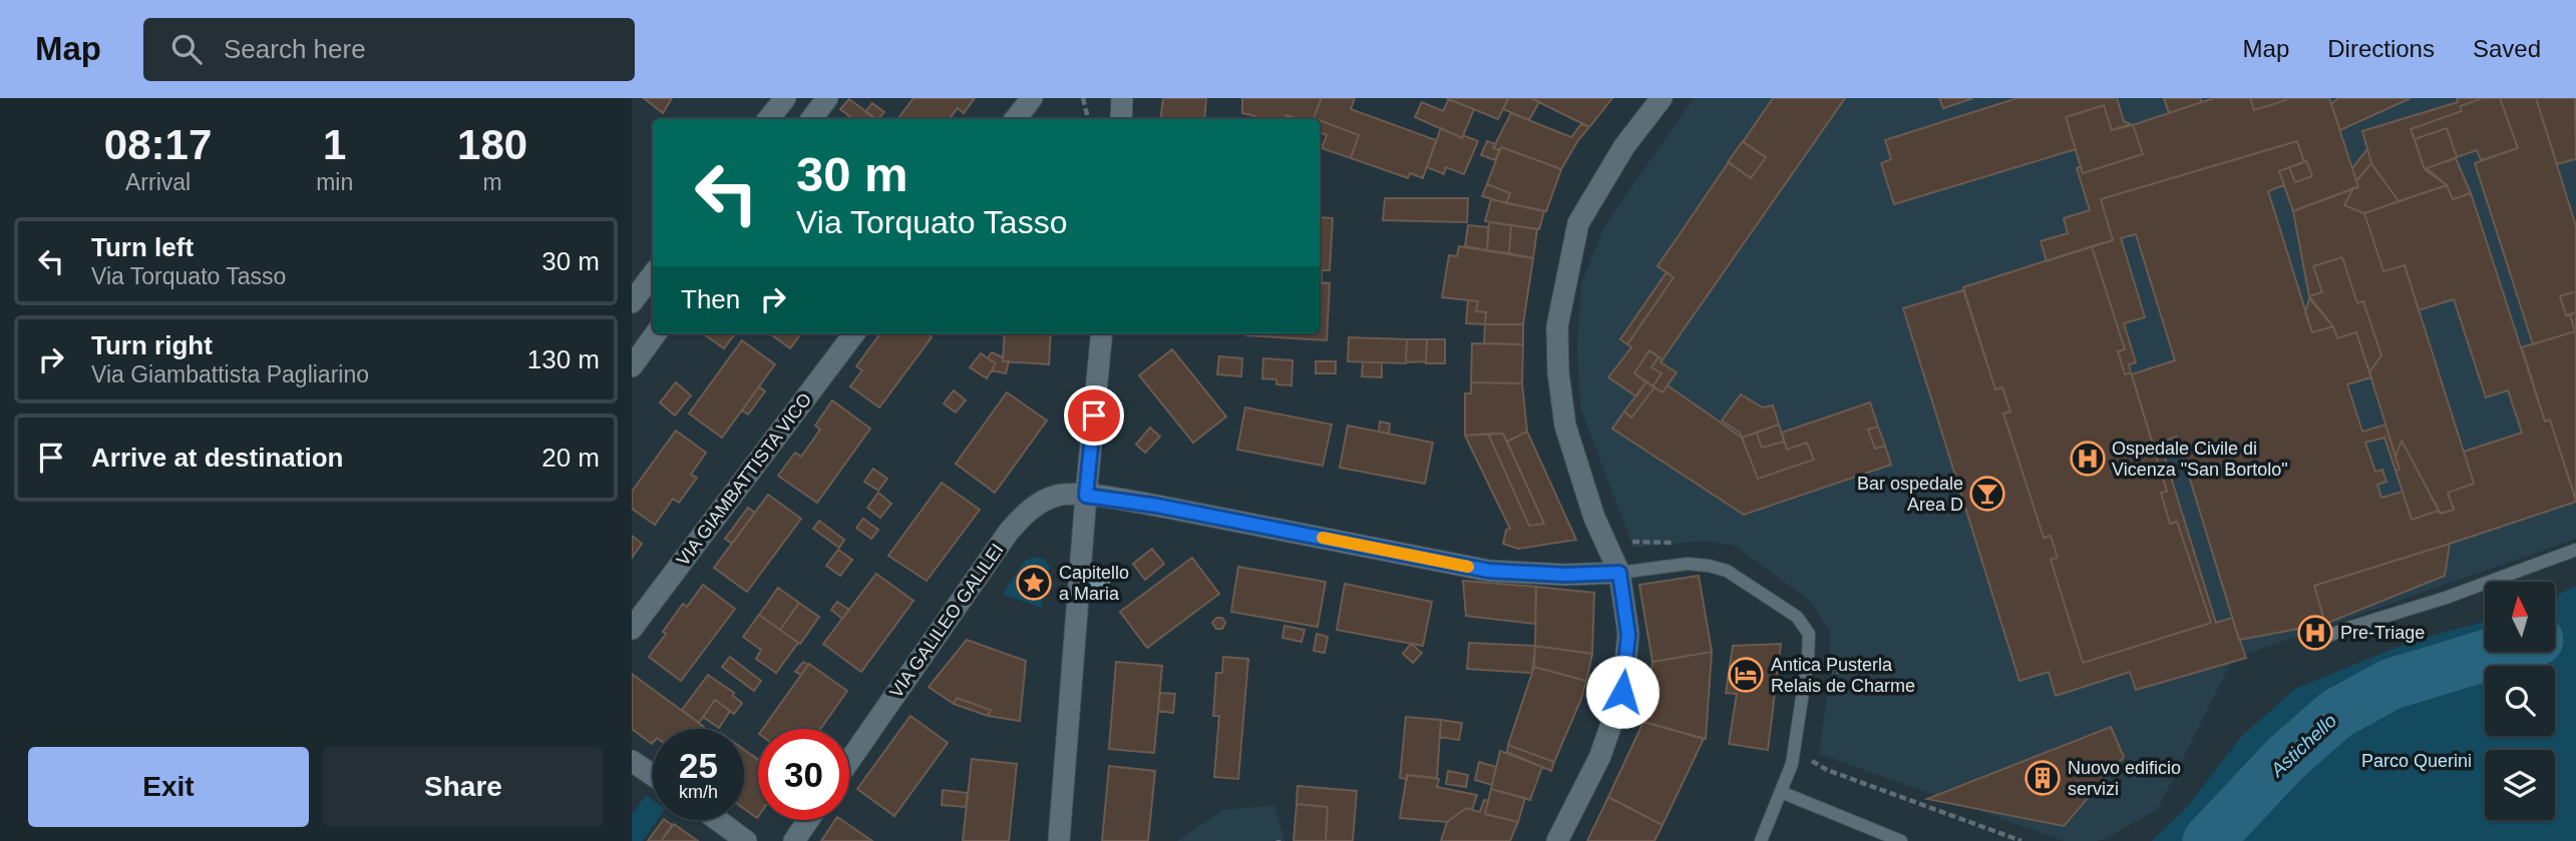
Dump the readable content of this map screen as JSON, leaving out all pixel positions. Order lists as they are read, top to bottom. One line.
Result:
{"streets":{"street":["VIA GIAMBATTISTA VICO","VIA GALILEO GALILEI"]},"water":["Astichello"],"parks":["Parco Querini"],"places":{"hospital":["Ospedale Civile di Vicenza \"San Bortolo\"","Pre-Triage"],"bar":["Bar ospedale Area D"],"place":["Capitello a Maria"],"hotel":["Antica Pusterla Relais de Charme"],"building":["Nuovo edificio servizi"]},"north":"top","page":{"header":"Map","search":"Search here","nav":["Map","Directions","Saved"],"eta":["08:17","Arrival","1","min","180","m"],"turn":["30 m","Via Torquato Tasso"],"list":[{"name":"Turn left","note":"Via Torquato Tasso","value":"30 m"},{"name":"Turn right","note":"Via Giambattista Pagliarino","value":"130 m"},{"name":"Arrive at destination","value":"20 m"}],"then":"Then","speed":"25 km/h","limit":"30","buttons":["Exit","Share"]}}
